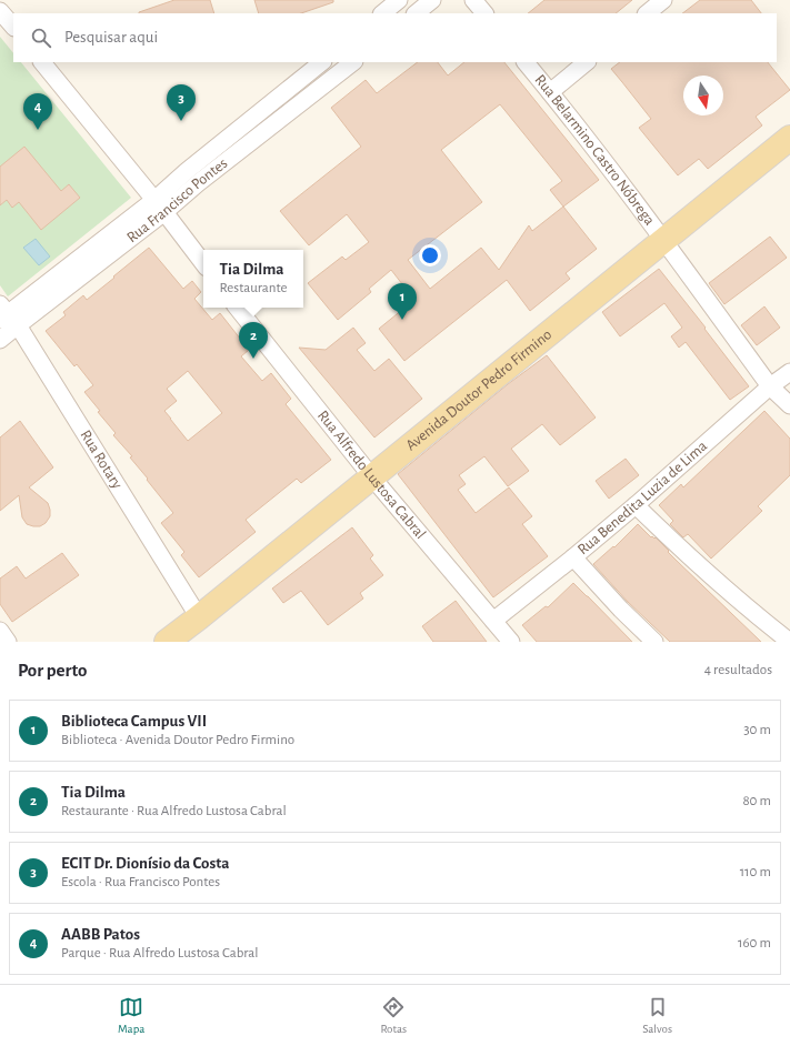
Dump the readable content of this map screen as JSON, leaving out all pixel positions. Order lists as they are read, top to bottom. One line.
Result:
{"streets":{"main road":["Avenida Doutor Pedro Firmino"],"street":["Rua Belarmino Castro Nóbrega","Rua Francisco Pontes","Rua Rotary","Rua Alfredo Lustosa Cabral","Rua Benedita Luzia de Lima"]},"crossings":[["Rua Belarmino Castro Nóbrega","Avenida Doutor Pedro Firmino"],["Rua Belarmino Castro Nóbrega","Rua Benedita Luzia de Lima"],["Rua Francisco Pontes","Rua Rotary"],["Avenida Doutor Pedro Firmino","Rua Rotary"],["Avenida Doutor Pedro Firmino","Rua Alfredo Lustosa Cabral"],["Rua Alfredo Lustosa Cabral","Rua Benedita Luzia de Lima"]],"north":"bottom","page":{"search":"Pesquisar aqui","pins":["3","4","1","2"],"popup":["Tia Dilma","Restaurante"],"heading":["Por perto","4 resultados"],"list":[{"mark":"1","name":"Biblioteca Campus VII","note":"Biblioteca · Avenida Doutor Pedro Firmino","value":"30 m"},{"mark":"2","name":"Tia Dilma","note":"Restaurante · Rua Alfredo Lustosa Cabral","value":"80 m"},{"mark":"3","name":"ECIT Dr. Dionísio da Costa","note":"Escola · Rua Francisco Pontes","value":"110 m"},{"mark":"4","name":"AABB Patos","note":"Parque · Rua Alfredo Lustosa Cabral","value":"160 m"}],"nav":["Mapa","Rotas","Salvos"]}}
